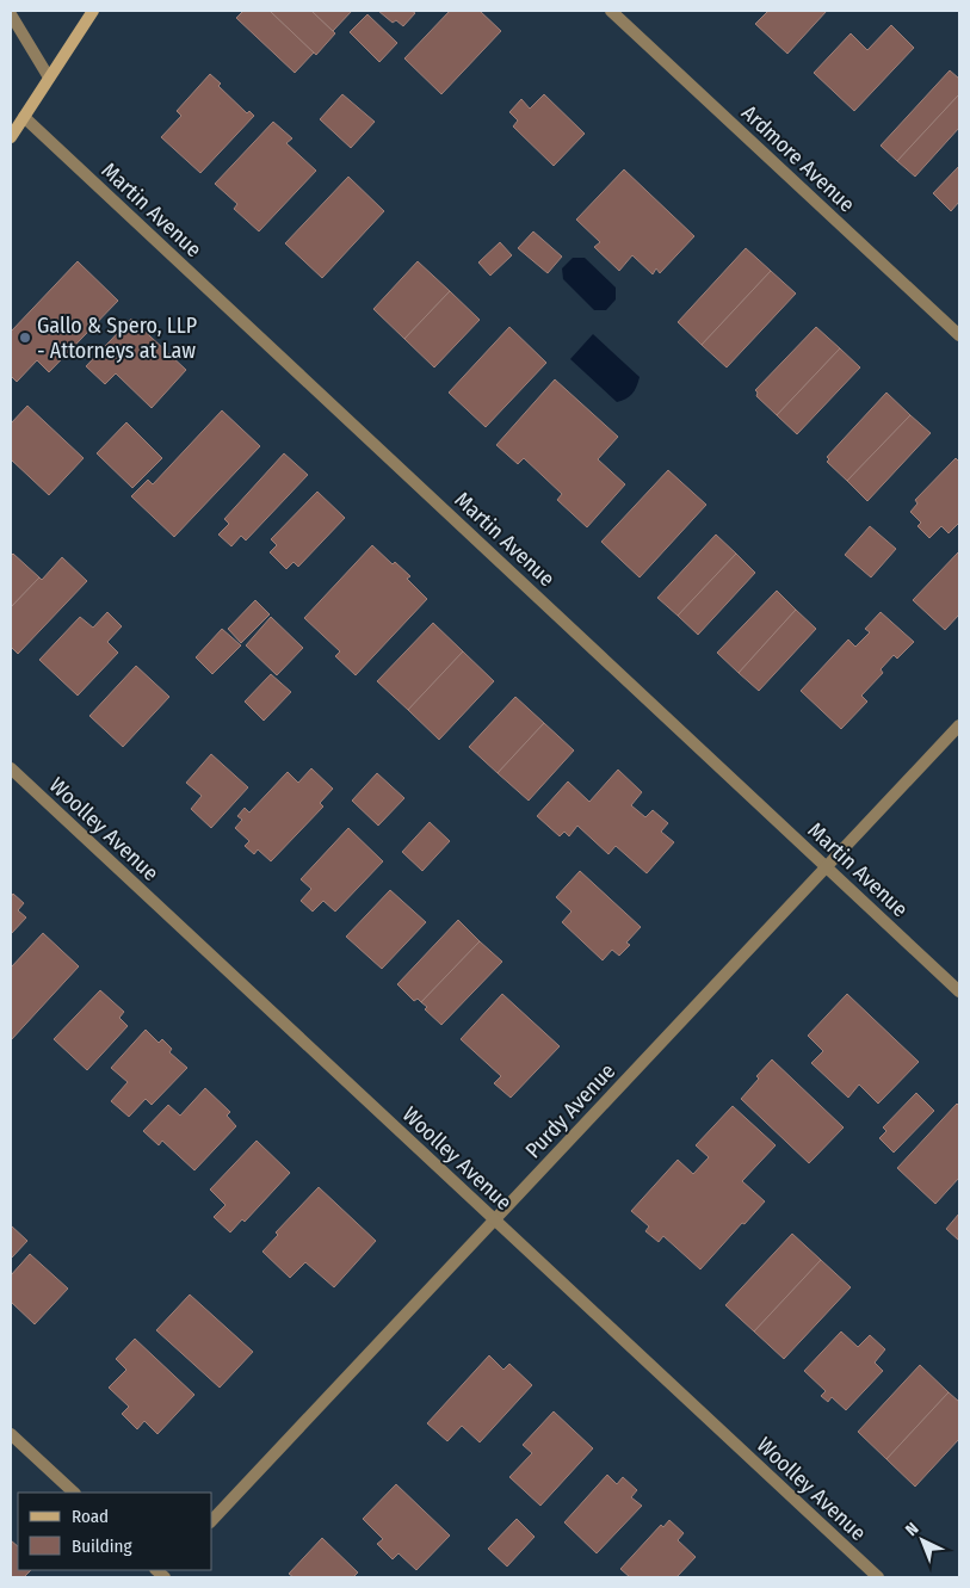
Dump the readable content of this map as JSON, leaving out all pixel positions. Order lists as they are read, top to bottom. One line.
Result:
{"streets":{"street":["Ardmore Avenue","Martin Avenue","Woolley Avenue","Purdy Avenue"]},"crossings":[["Martin Avenue","Purdy Avenue"],["Woolley Avenue","Purdy Avenue"]],"places":["Gallo & Spero, LLP - Attorneys at Law"],"legend":["Road","Building"],"north":"top left"}
